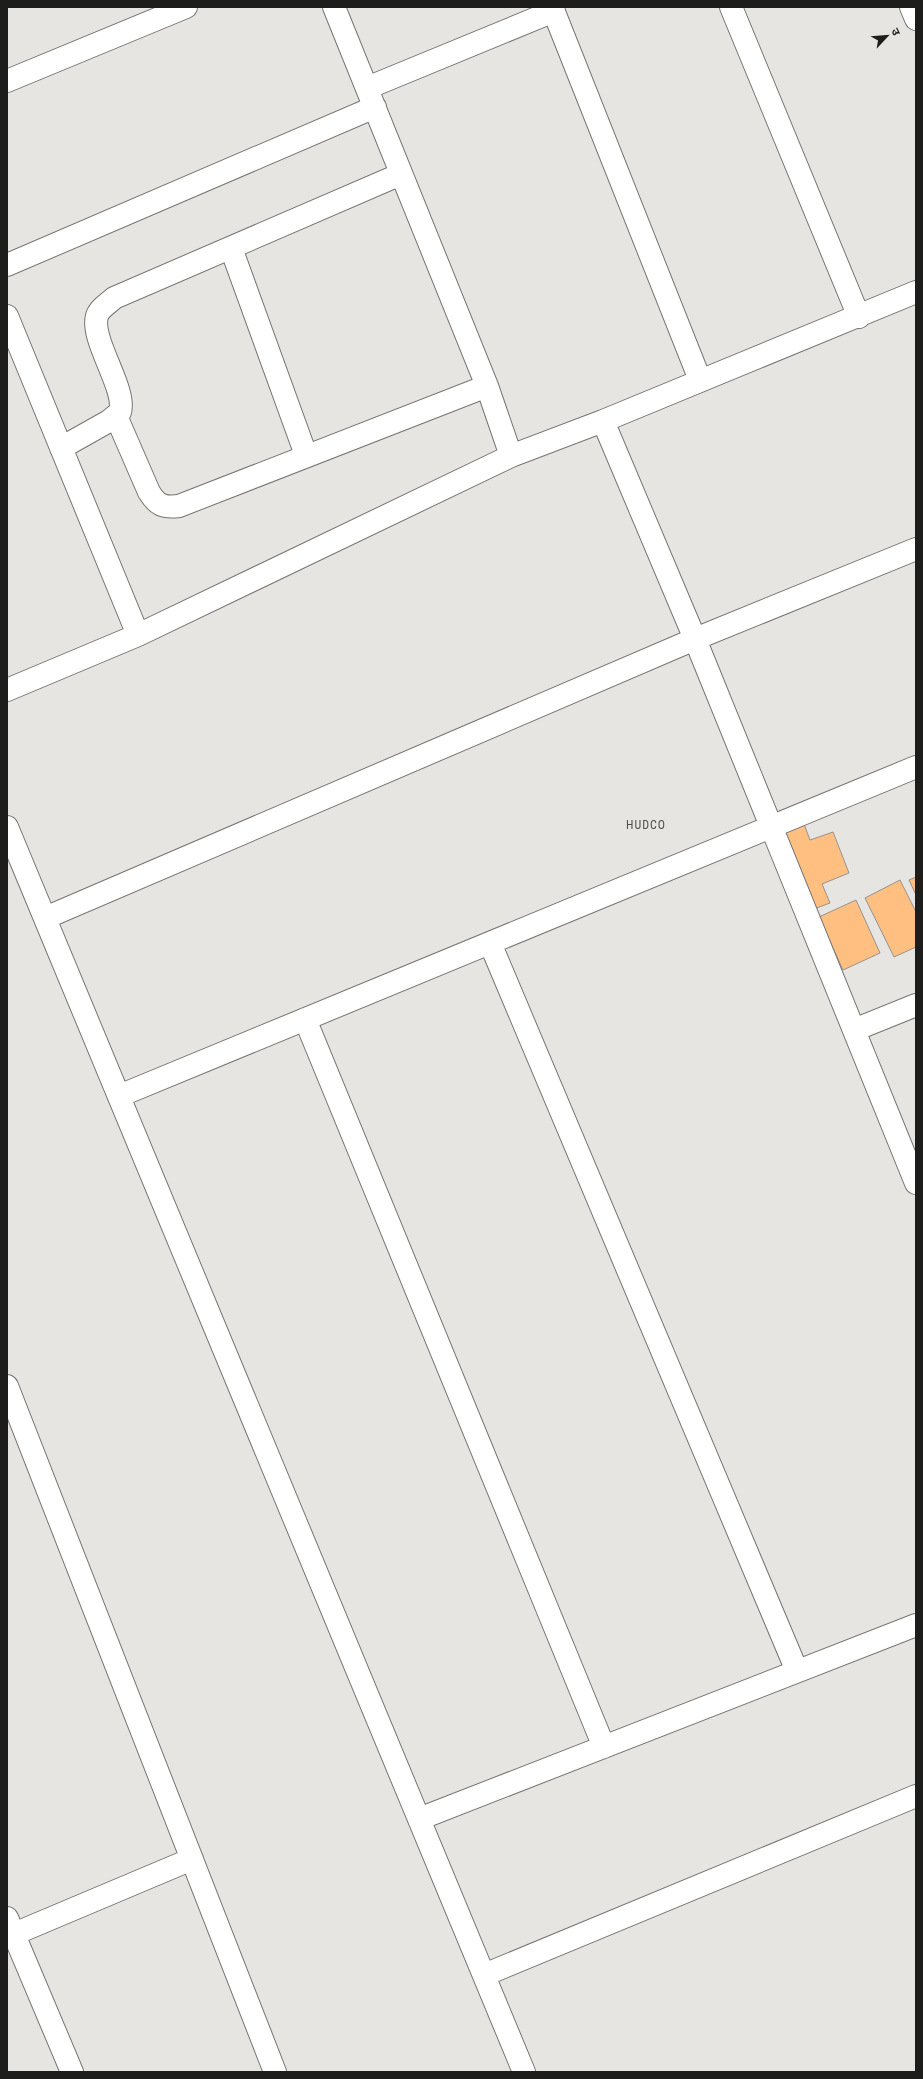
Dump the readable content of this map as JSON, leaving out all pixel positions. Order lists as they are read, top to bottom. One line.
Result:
{"districts":["HUDCO"],"north":"top right"}
